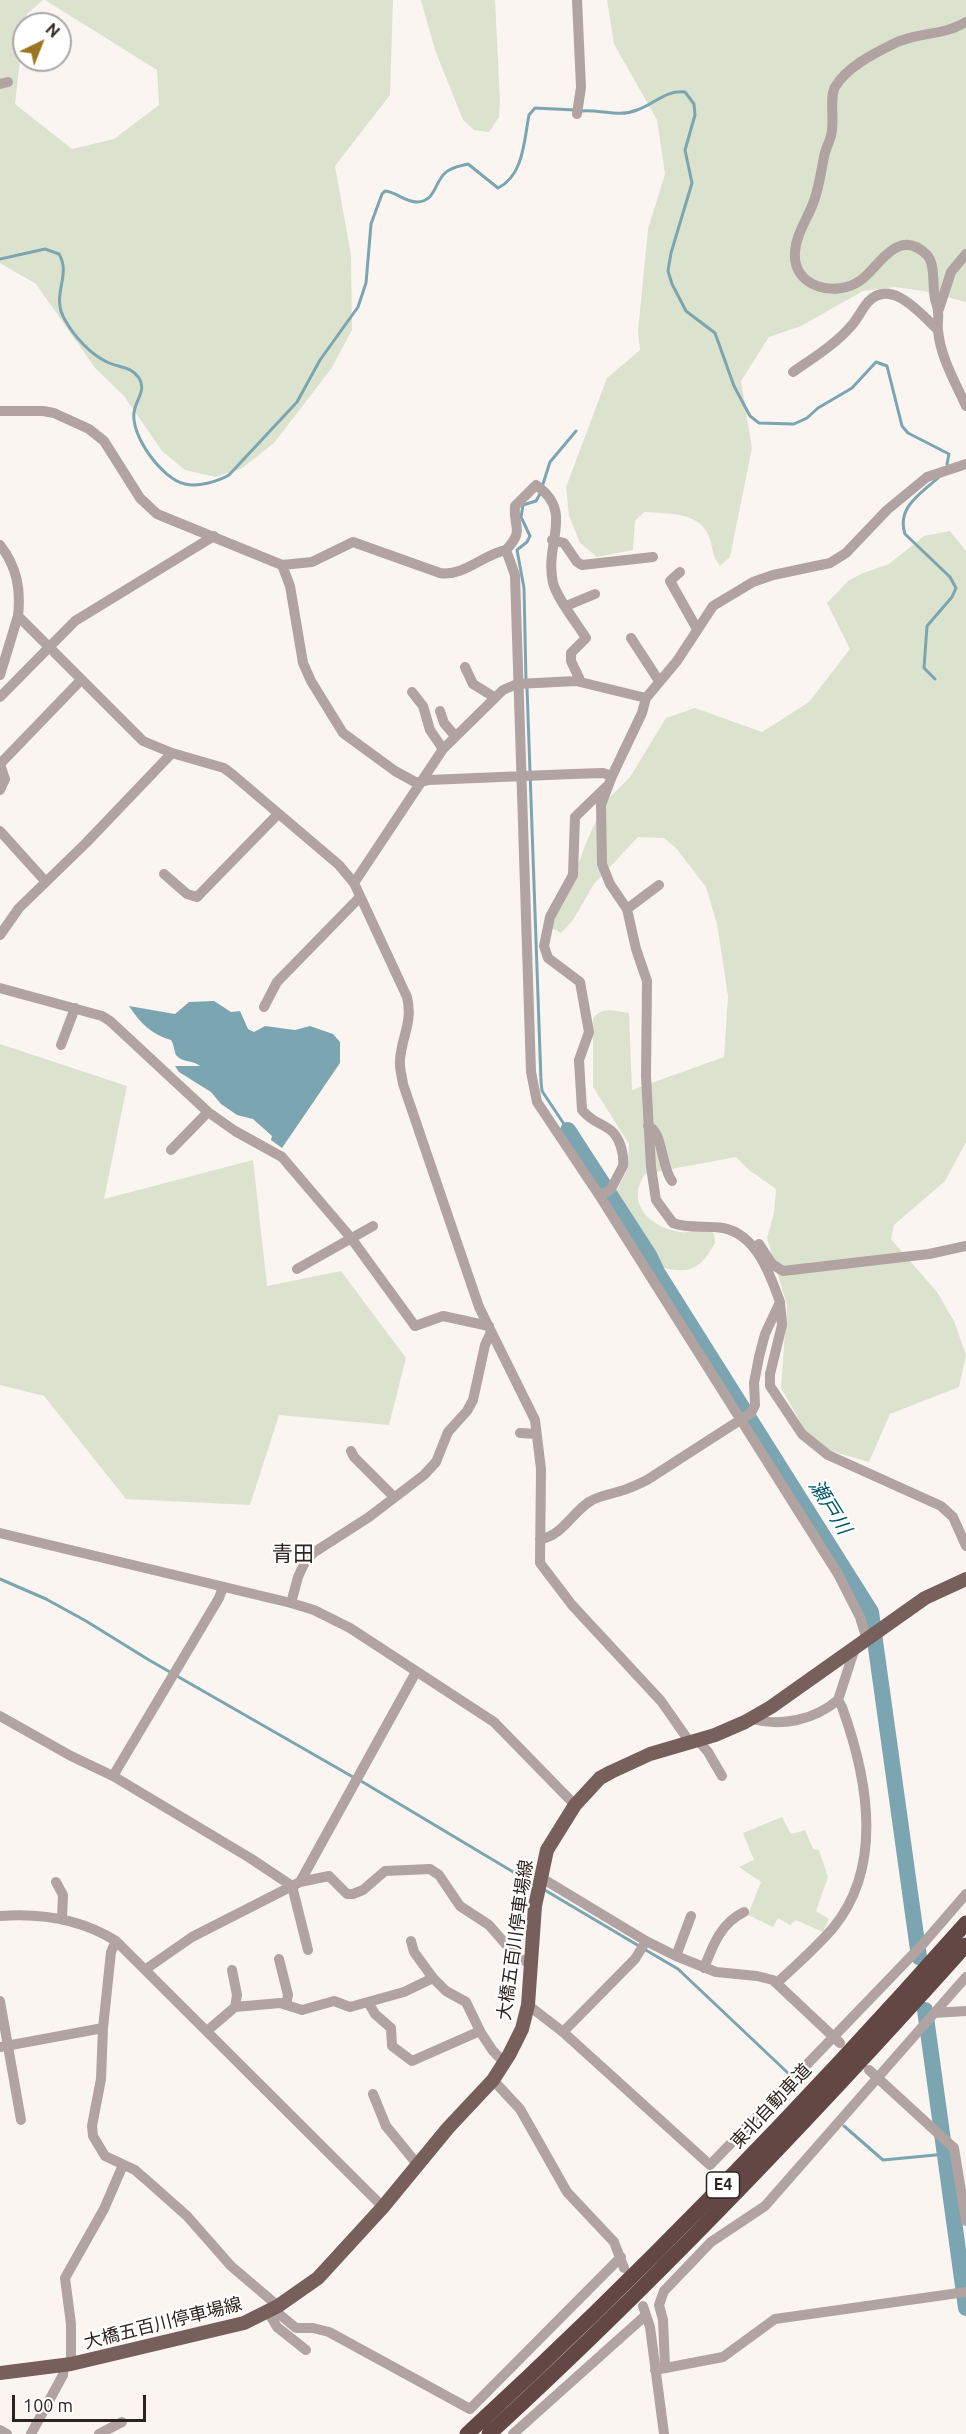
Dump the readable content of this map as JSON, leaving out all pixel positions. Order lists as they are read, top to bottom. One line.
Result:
{"streets":{"highway":["東北自動車道","E4"],"main road":["大橋五百川停車場線"]},"districts":["青田"],"water":["瀬戸川"],"scale_bar":"100 m","north":"top right"}
